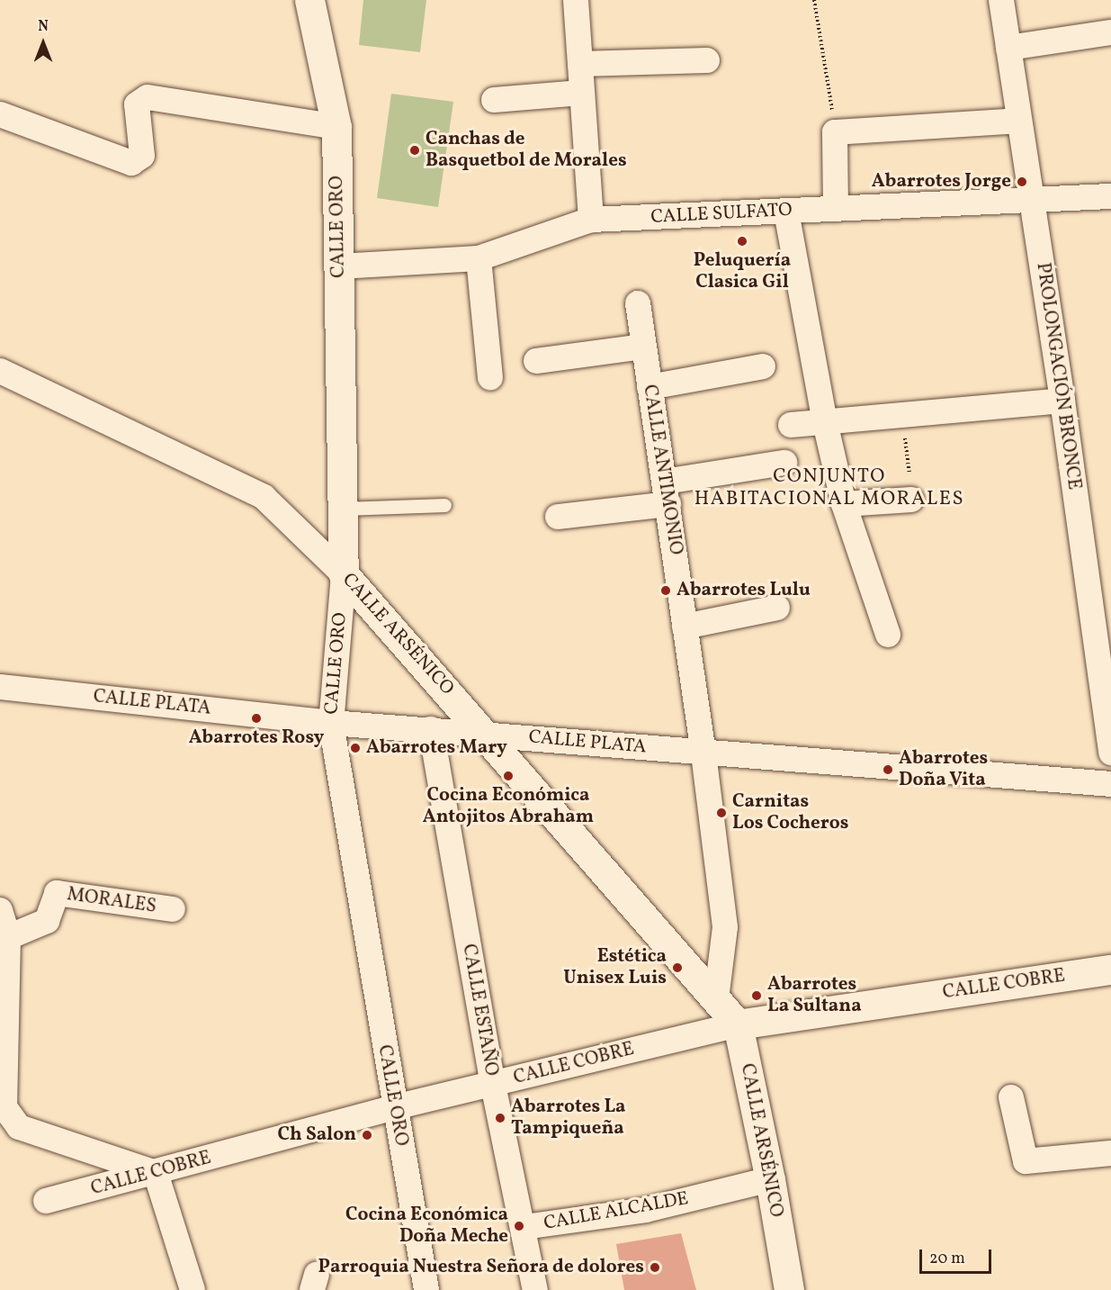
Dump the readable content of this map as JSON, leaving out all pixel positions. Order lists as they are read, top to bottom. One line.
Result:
{"streets":{"street":["CALLE SULFATO","CALLE ORO","PROLONGACIÓN BRONCE","CALLE ANTIMONIO","CALLE ARSÉNICO","CALLE PLATA","MORALES","CALLE COBRE","CALLE ESTAÑO","CALLE ALCALDE"]},"crossings":[["CALLE SULFATO","CALLE ORO"],["CALLE SULFATO","PROLONGACIÓN BRONCE"],["CALLE ORO","CALLE ARSÉNICO"],["CALLE ORO","CALLE PLATA"],["CALLE ORO","CALLE COBRE"],["CALLE ANTIMONIO","CALLE PLATA"],["CALLE ARSÉNICO","CALLE PLATA"],["CALLE ARSÉNICO","CALLE COBRE"],["CALLE ARSÉNICO","CALLE ALCALDE"],["CALLE PLATA","CALLE ESTAÑO"],["CALLE COBRE","CALLE ESTAÑO"],["CALLE ESTAÑO","CALLE ALCALDE"]],"districts":["CONJUNTO HABITACIONAL MORALES"],"places":["Canchas de Basquetbol de Morales","Abarrotes Jorge","Peluquería Clasica Gil","Abarrotes Lulu","Abarrotes Rosy","Abarrotes Mary","Abarrotes Doña Vita","Cocina Económica Antojitos Abraham","Carnitas Los Cocheros","Estética Unisex Luis","Abarrotes La Sultana","Abarrotes La Tampiqueña","Ch Salon","Cocina Económica Doña Meche","Parroquia Nuestra Señora de dolores"],"scale_bar":"20 m","north":"top"}
